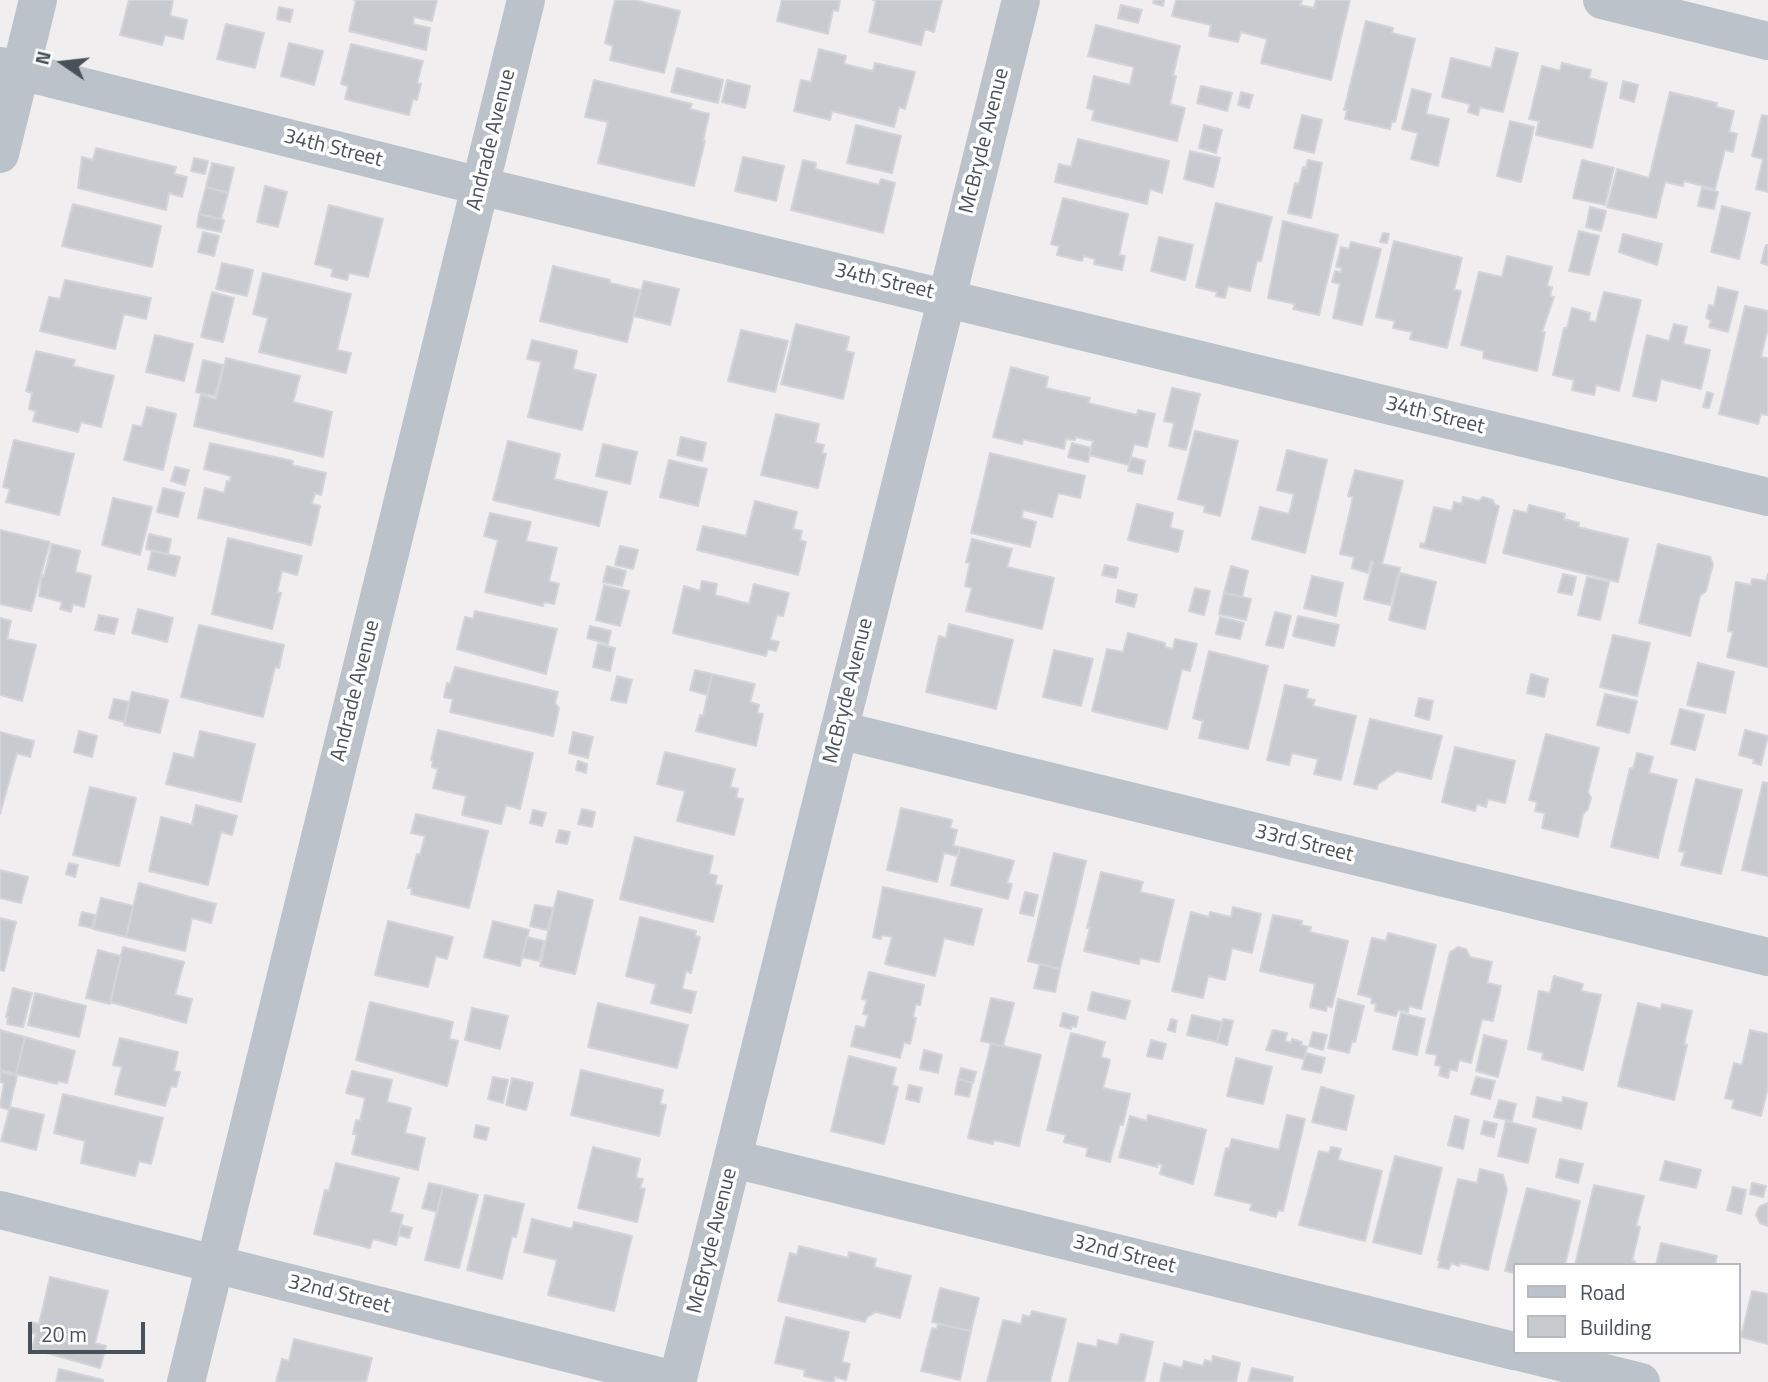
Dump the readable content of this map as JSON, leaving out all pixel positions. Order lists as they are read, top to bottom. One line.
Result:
{"streets":{"street":["Andrade Avenue","McBryde Avenue","34th Street","33rd Street","32nd Street"]},"crossings":[["Andrade Avenue","34th Street"],["Andrade Avenue","32nd Street"],["McBryde Avenue","34th Street"],["McBryde Avenue","33rd Street"],["McBryde Avenue","32nd Street"]],"legend":["Road","Building"],"scale_bar":"20 m","north":"left"}
